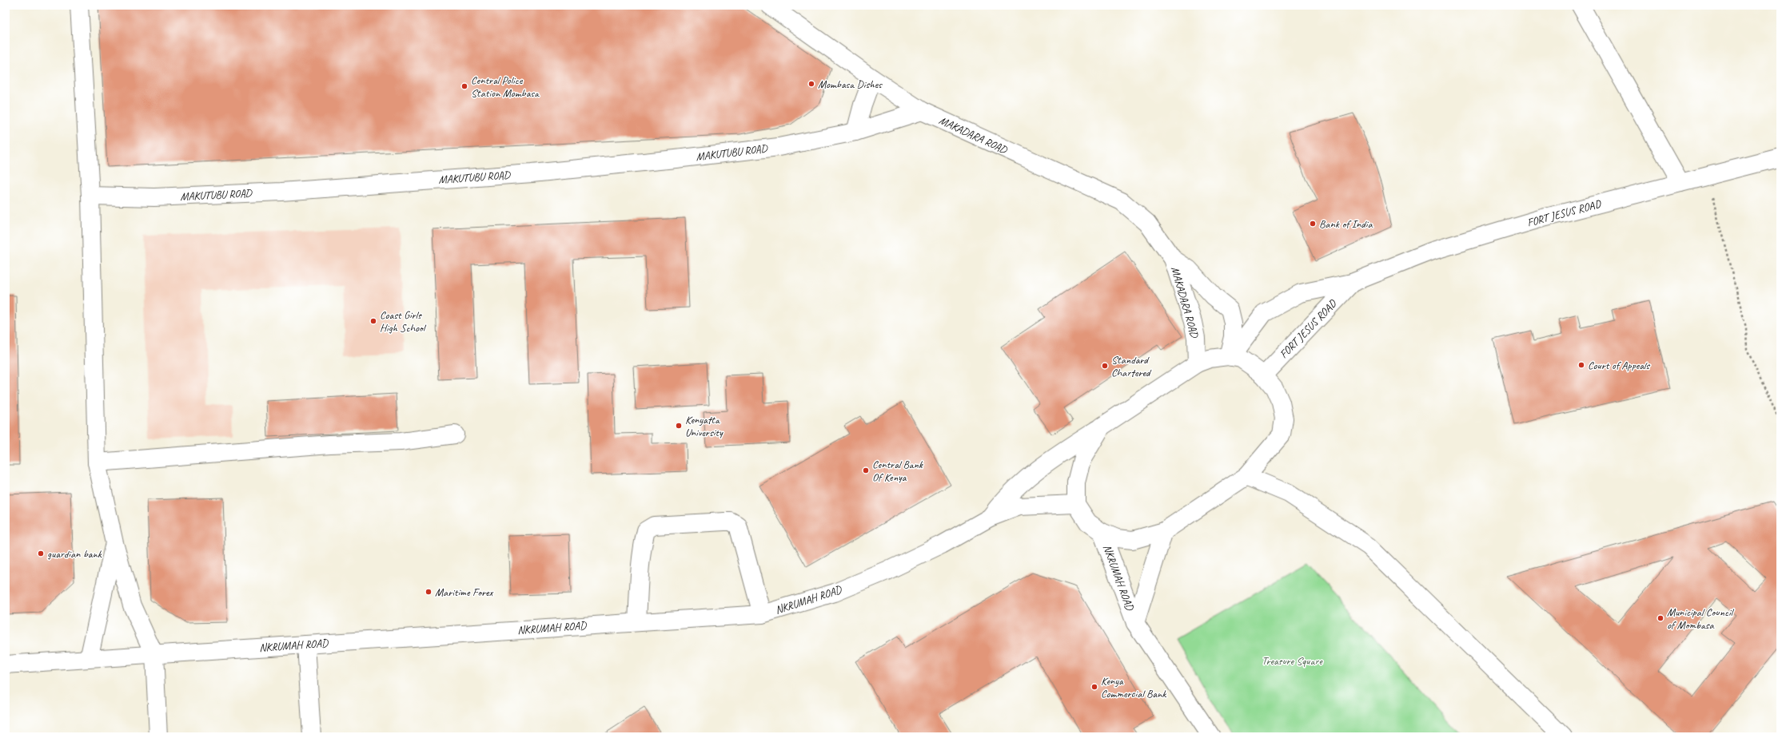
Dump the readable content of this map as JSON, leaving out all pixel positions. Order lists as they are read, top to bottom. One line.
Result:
{"streets":{"street":["MAKADARA ROAD","MAKUTUBU ROAD","FORT JESUS ROAD","NKRUMAH ROAD"]},"crossings":[["MAKADARA ROAD","MAKUTUBU ROAD"],["MAKADARA ROAD","FORT JESUS ROAD"]],"parks":["Treasure Square"],"places":["Mombasa Dishes","Central Police Station Mombasa","Bank of India","Coast Girls High School","Court of Appeals","Standard Chartered","Kenyatta University","Central Bank Of Kenya","guardian bank","Maritime Forex","Municipal Council of Mombasa","Kenya Commercial Bank"]}
